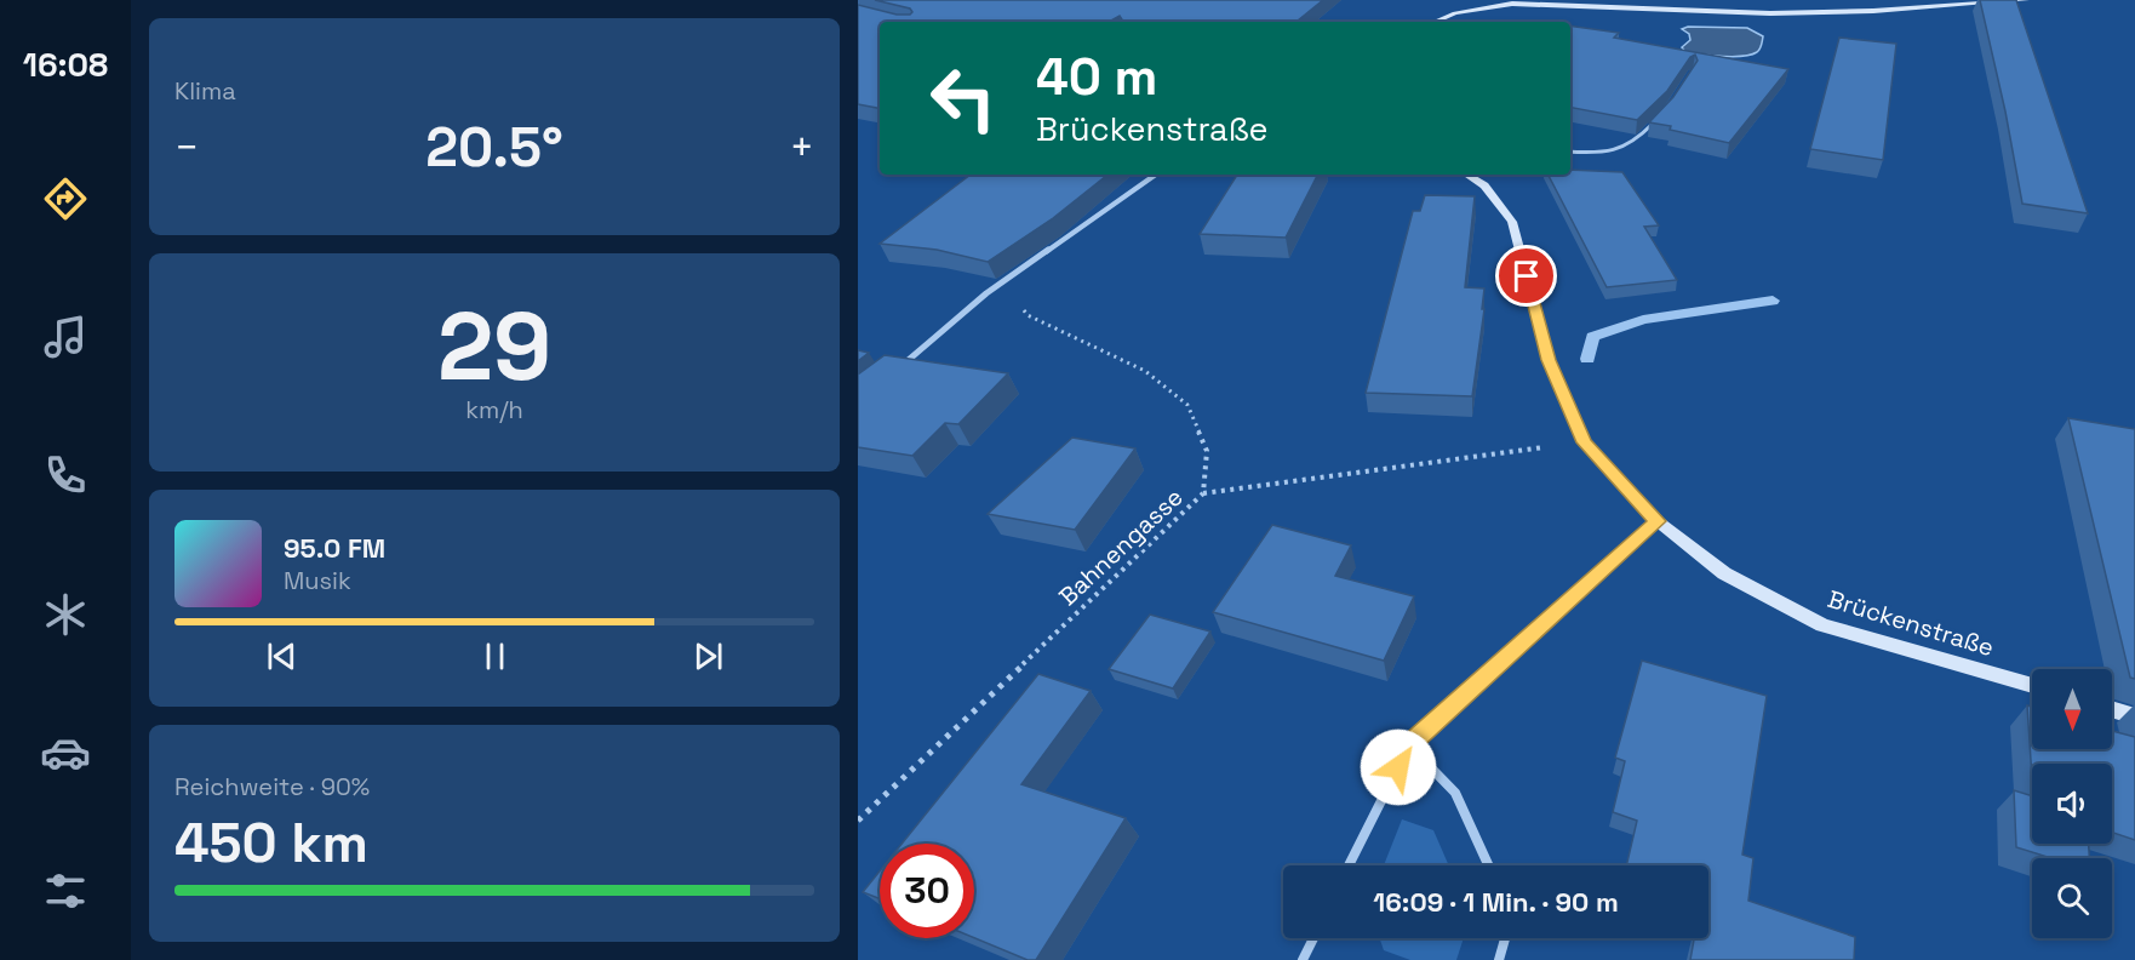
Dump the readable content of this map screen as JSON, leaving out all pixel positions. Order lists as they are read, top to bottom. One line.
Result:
{"streets":{"main road":["Brückenstraße"],"path":["Bahnengasse"]},"north":"bottom","page":{"tabs":"16:08","tile":["Klima",["29","km/h"],["Reichweite · 90%","450 km"]],"turn":["40 m","Brückenstraße"],"heat":["−","20.5°","+"],"song":["95.0 FM","Musik"],"limit":"30","trip":"16:09 · 1 Min. · 90 m"}}
